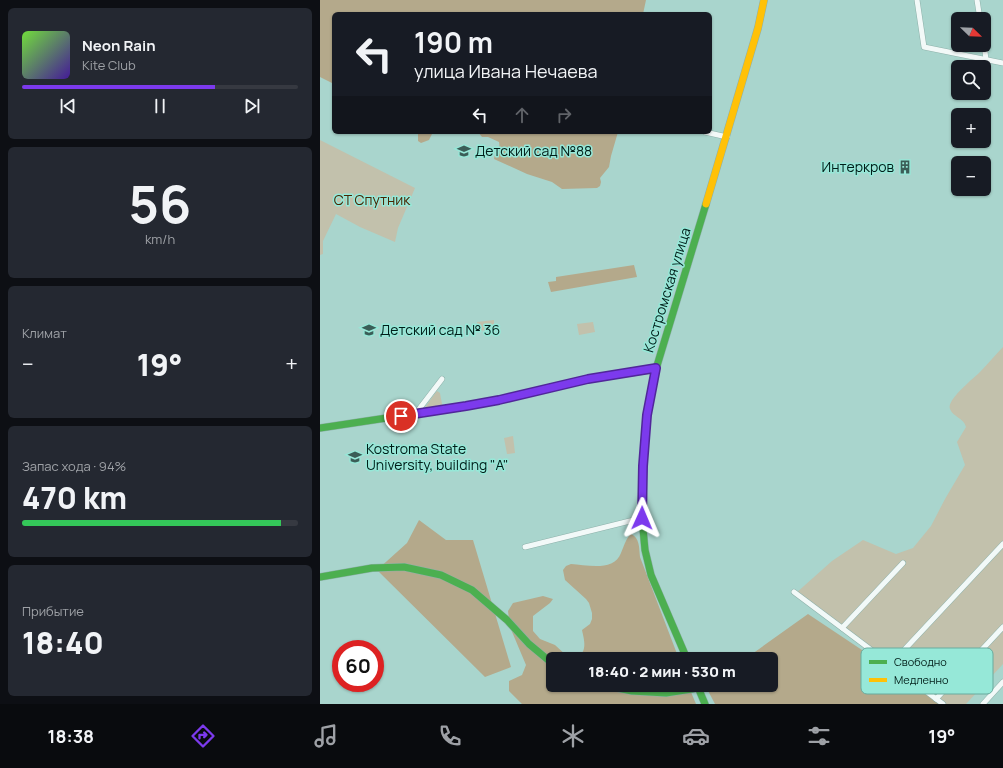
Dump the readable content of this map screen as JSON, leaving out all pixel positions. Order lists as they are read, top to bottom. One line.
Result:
{"streets":{"main road":["Костромская улица"]},"parks":["СТ Спутник"],"places":{"school or university":["Детский сад №88","Детский сад № 36","Kostroma State University, building \"A\""],"building":["Интеркров"]},"legend":["Свободно","Медленно"],"north":"bottom right","page":{"map_buttons":["+","−"],"turn":["190 m","улица Ивана Нечаева"],"song":["Neon Rain","Kite Club"],"tile":[["56","km/h"],"Климат",["Запас хода · 94%","470 km"],["Прибытие","18:40"]],"heat":["−","19°","+"],"limit":"60","trip":"18:40 · 2 мин · 530 m","tabs":["18:38","19°"]}}
